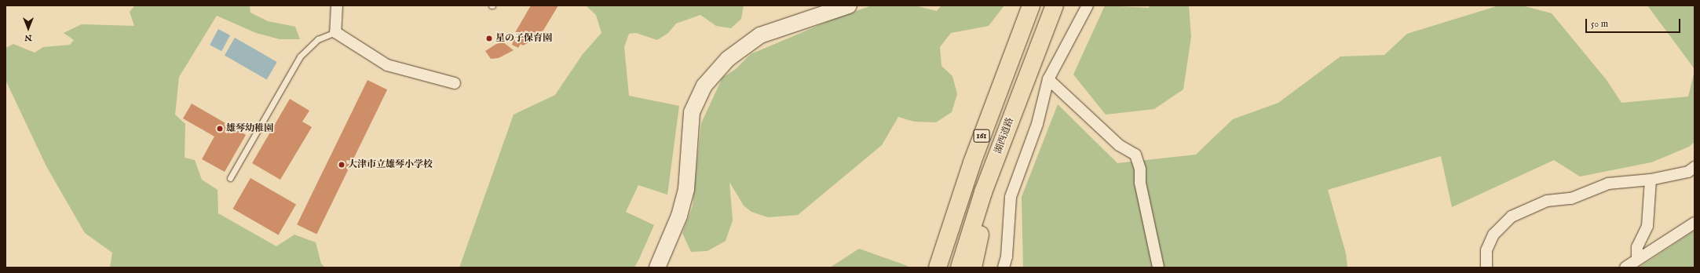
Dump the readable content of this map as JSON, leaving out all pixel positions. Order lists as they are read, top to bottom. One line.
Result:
{"streets":{"highway":["161","湖西道路"]},"places":["星の子保育園","雄琴幼稚園","大津市立雄琴小学校"],"scale_bar":"50 m","north":"bottom"}
